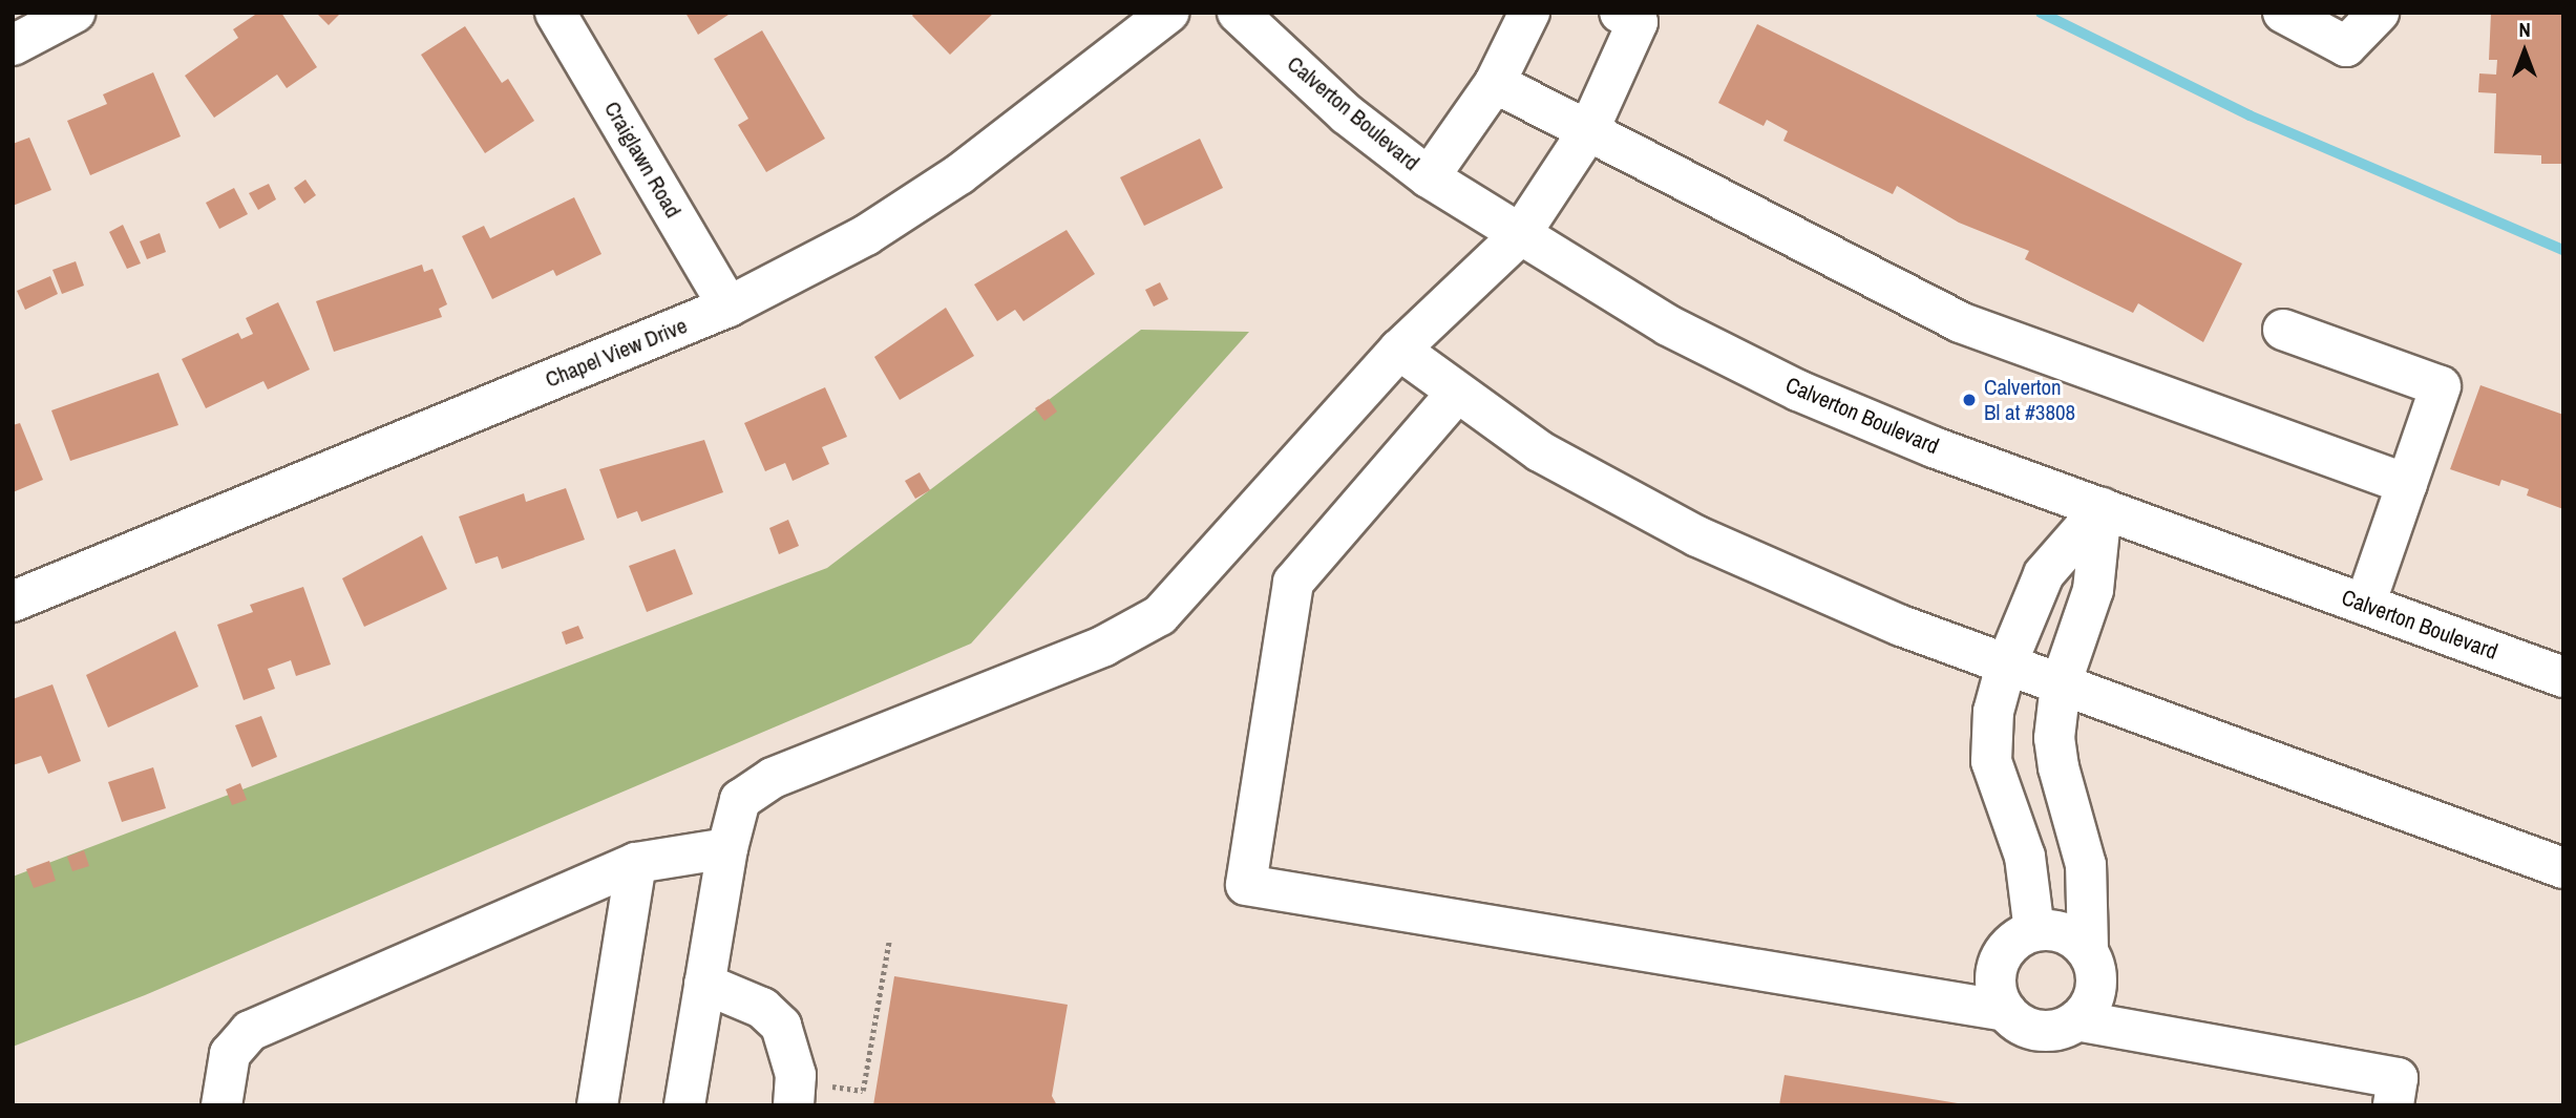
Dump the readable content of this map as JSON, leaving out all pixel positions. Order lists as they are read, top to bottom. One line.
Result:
{"streets":{"street":["Calverton Boulevard","Craiglawn Road","Chapel View Drive"]},"crossings":[["Craiglawn Road","Chapel View Drive"]],"places":["Calverton Bl at #3808"],"north":"top"}
